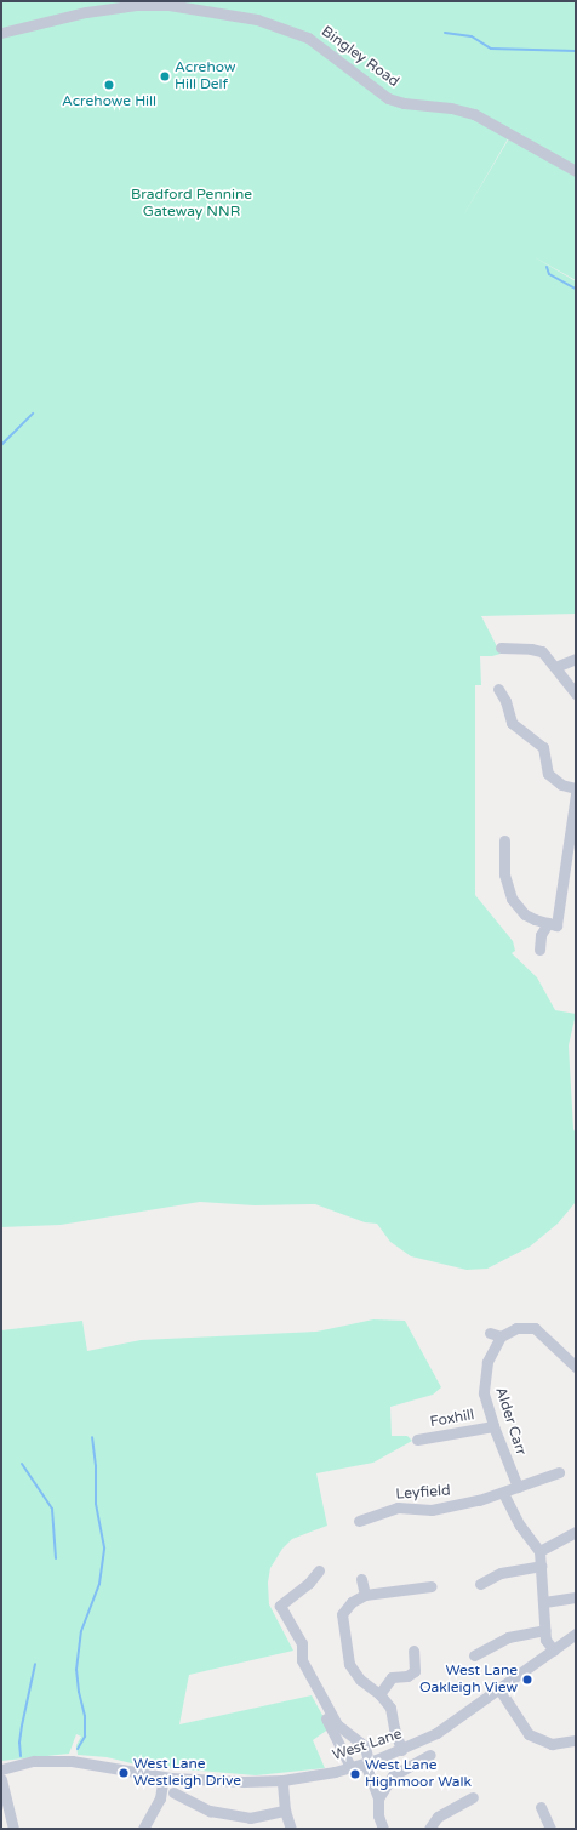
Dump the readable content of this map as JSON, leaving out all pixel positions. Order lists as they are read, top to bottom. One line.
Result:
{"streets":{"street":["Bingley Road","Foxhill","Alder Carr","Leyfield","West Lane"]},"crossings":[["Foxhill","Alder Carr"],["Alder Carr","Leyfield"]],"parks":["Bradford Pennine Gateway NNR"],"places":["Acrehow Hill Delf","Acrehowe Hill","West Lane Oakleigh View","West Lane Westleigh Drive","West Lane Highmoor Walk"]}
